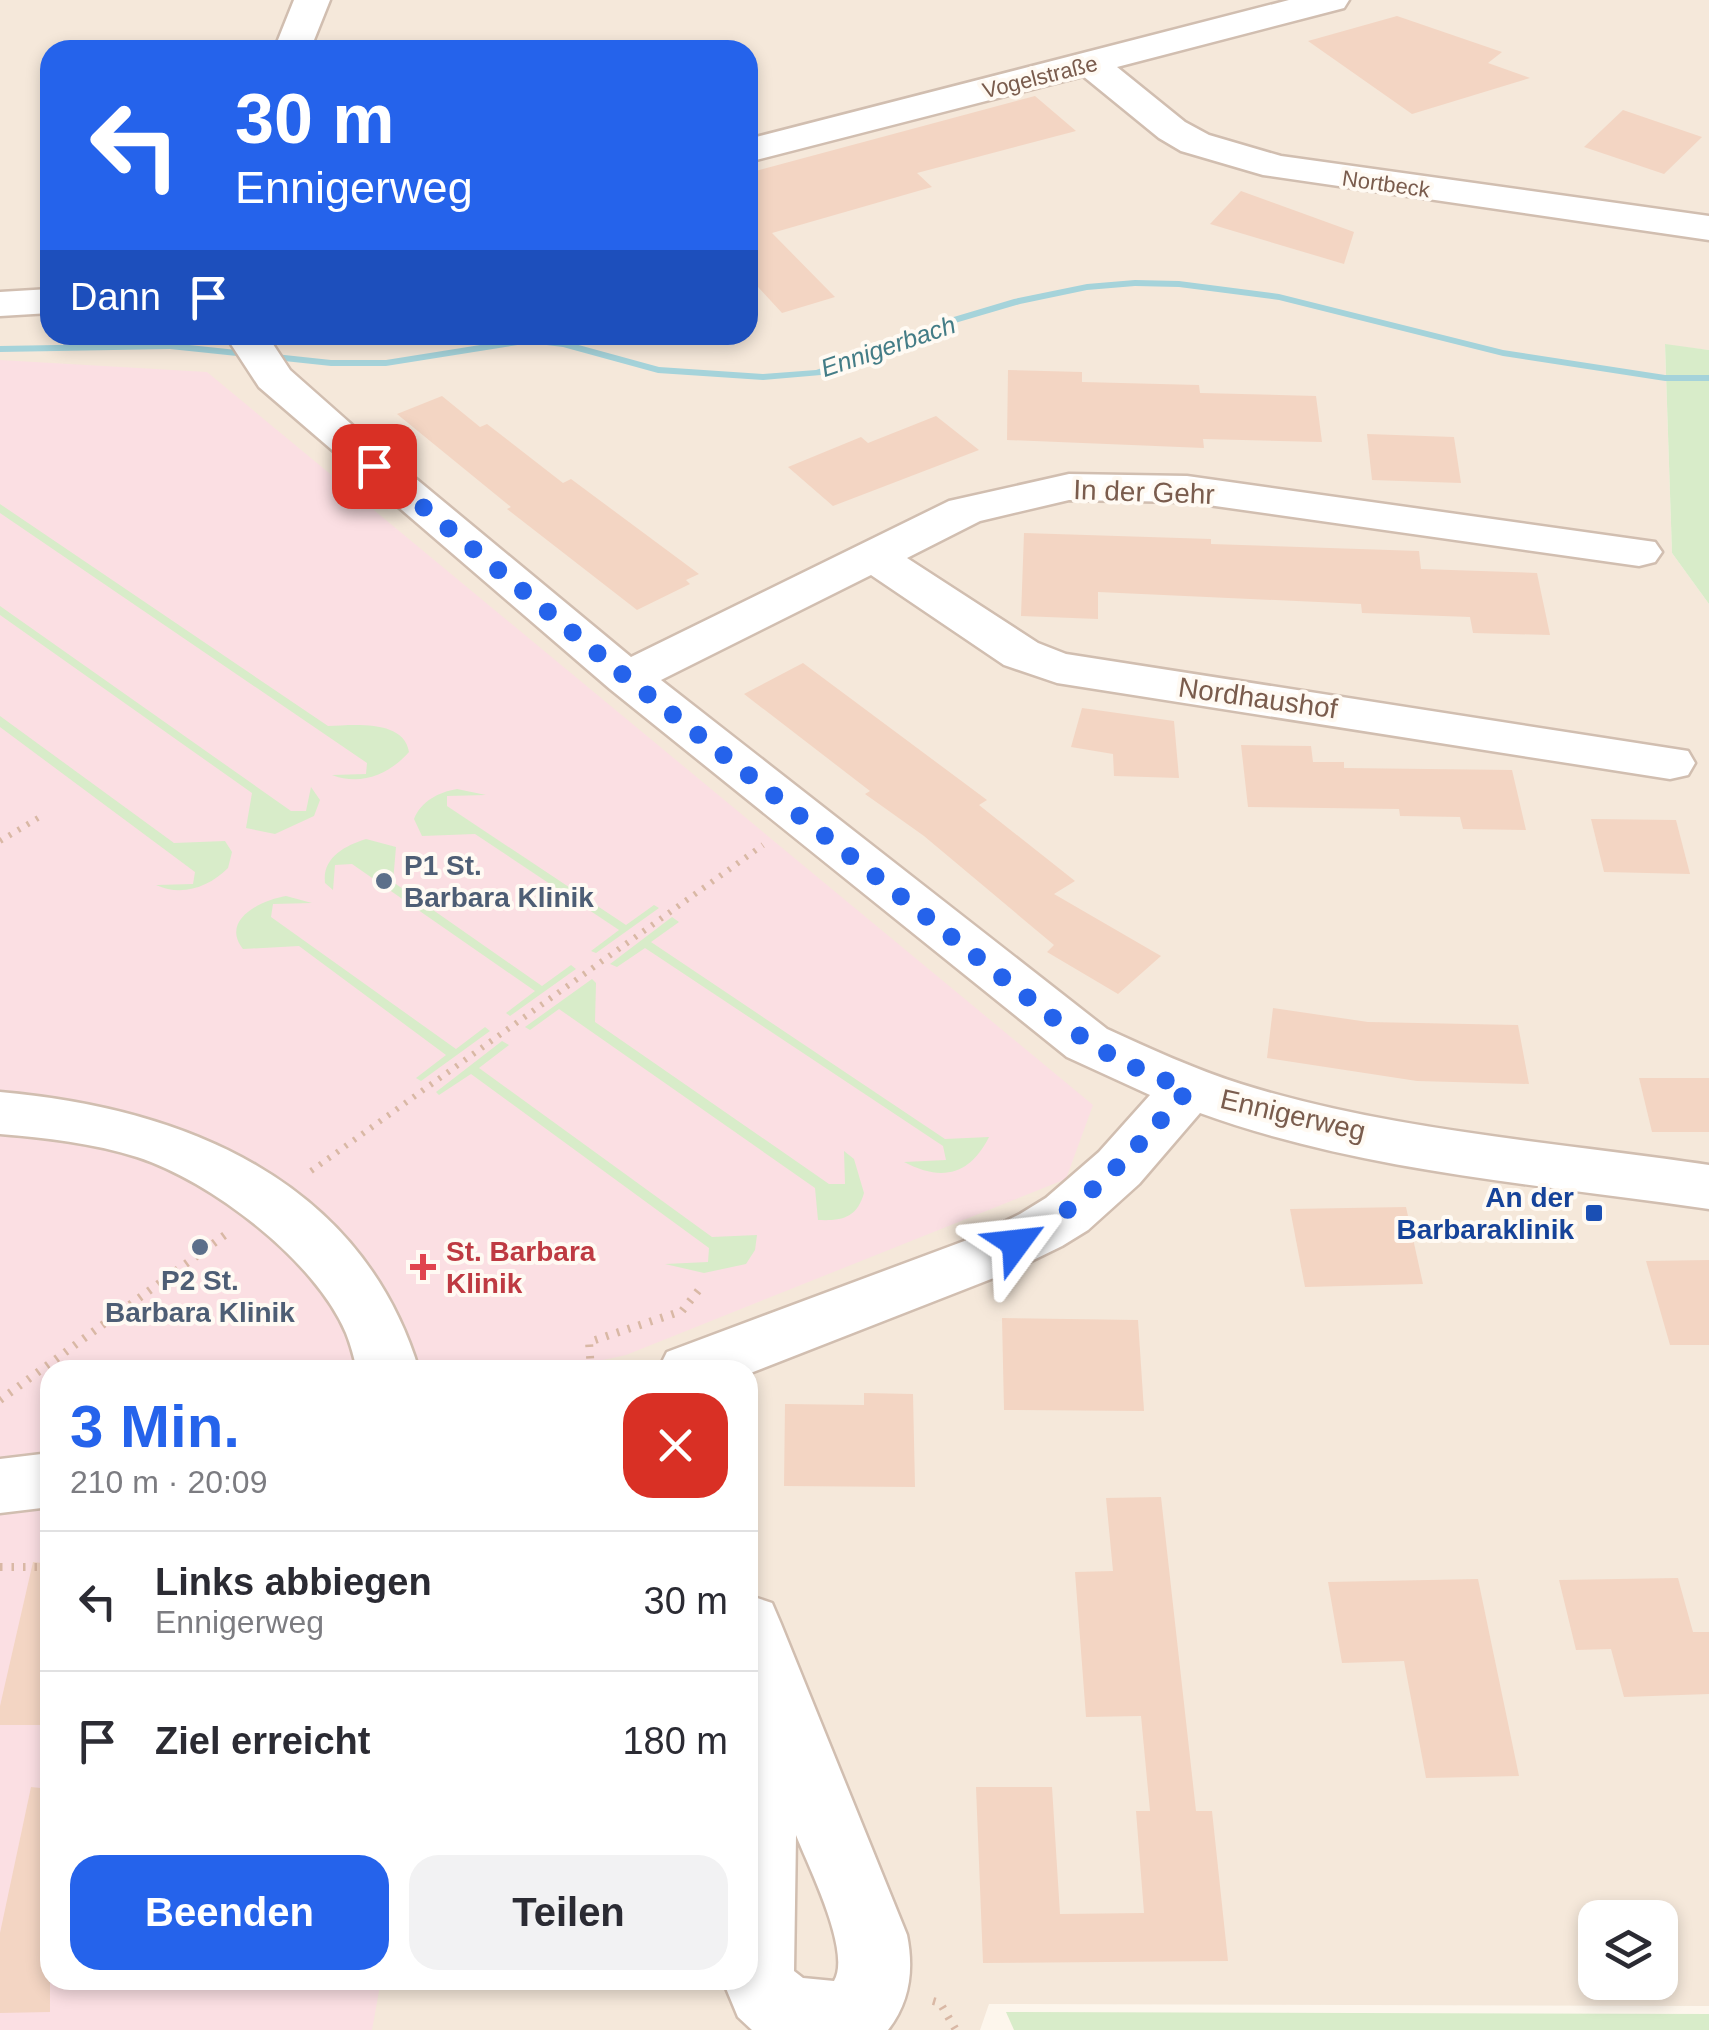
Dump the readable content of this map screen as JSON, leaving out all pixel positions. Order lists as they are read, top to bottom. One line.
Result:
{"streets":{"street":["Vogelstraße","Nortbeck","In der Gehr","Nordhaushof","Ennigerweg"]},"crossings":[["Vogelstraße","Nortbeck"],["In der Gehr","Nordhaushof"],["In der Gehr","Ennigerweg"]],"water":["Ennigerbach"],"places":{"other":["P1 St. Barbara Klinik","P2 St. Barbara Klinik"],"transit":["An der Barbaraklinik"],"health":["St. Barbara Klinik"]},"page":{"turn":["30 m","Ennigerweg"],"then":"Dann","heading":["3 Min.","210 m · 20:09"],"list":[{"name":"Links abbiegen","note":"Ennigerweg","value":"30 m"},{"name":"Ziel erreicht","value":"180 m"}],"buttons":["Beenden","Teilen"]}}
